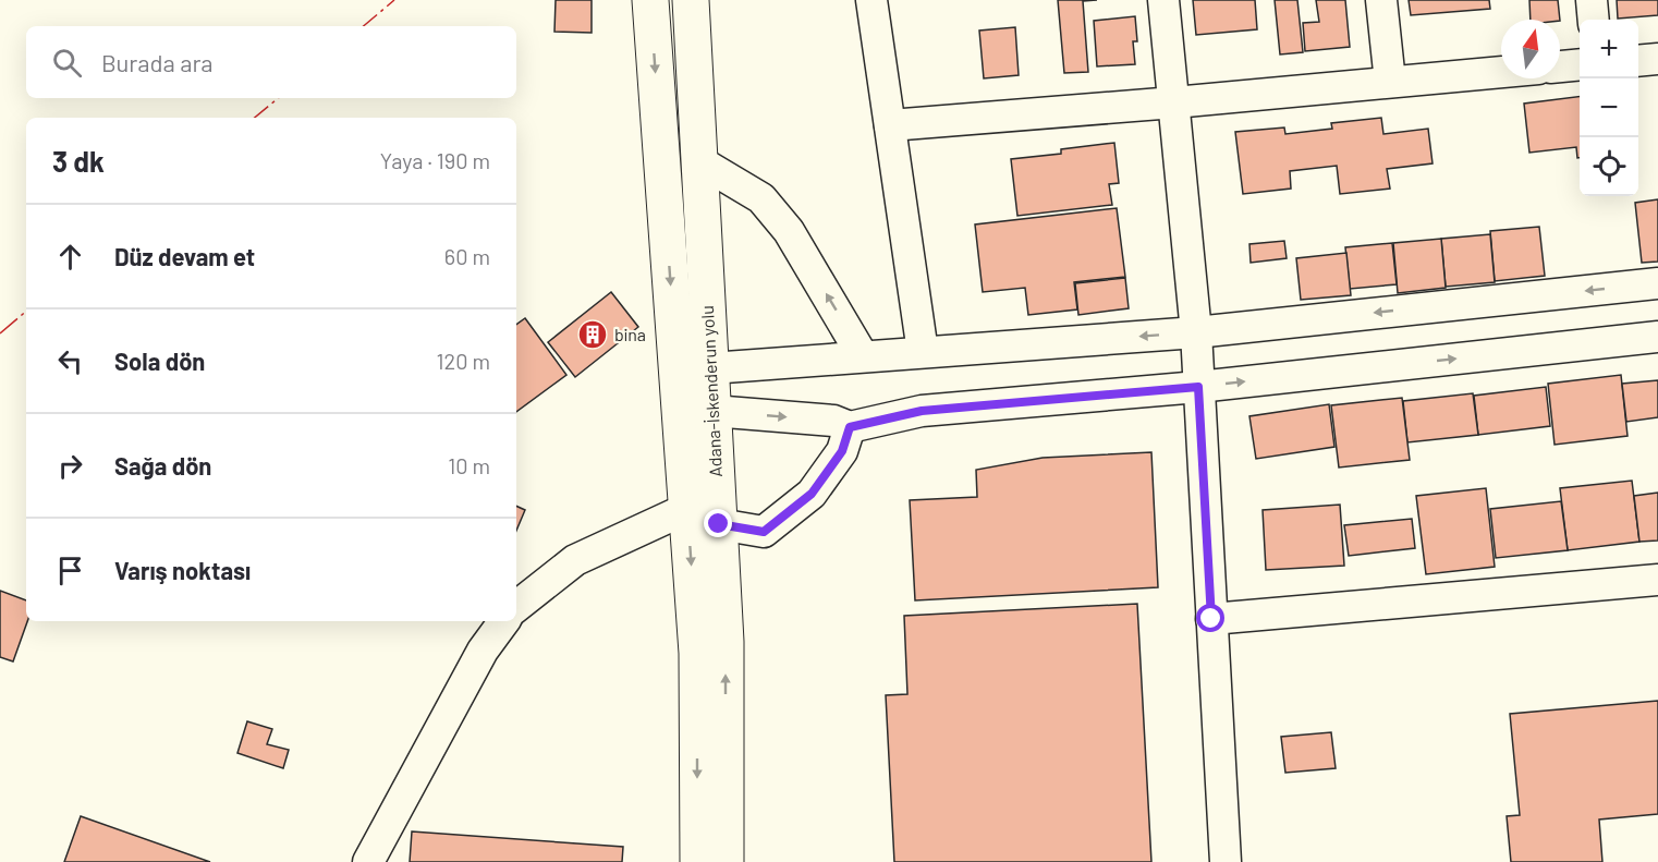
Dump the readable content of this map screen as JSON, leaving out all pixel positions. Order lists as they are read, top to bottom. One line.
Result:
{"streets":{"highway":["Adana-İskenderun yolu"]},"places":{"building":["bina"]},"north":"top","page":{"map_buttons":["+","−"],"search":"Burada ara","heading":["3 dk","Yaya · 190 m"],"list":[["Düz devam et","60 m"],["Sola dön","120 m"],["Sağa dön","10 m"],"Varış noktası"]}}
